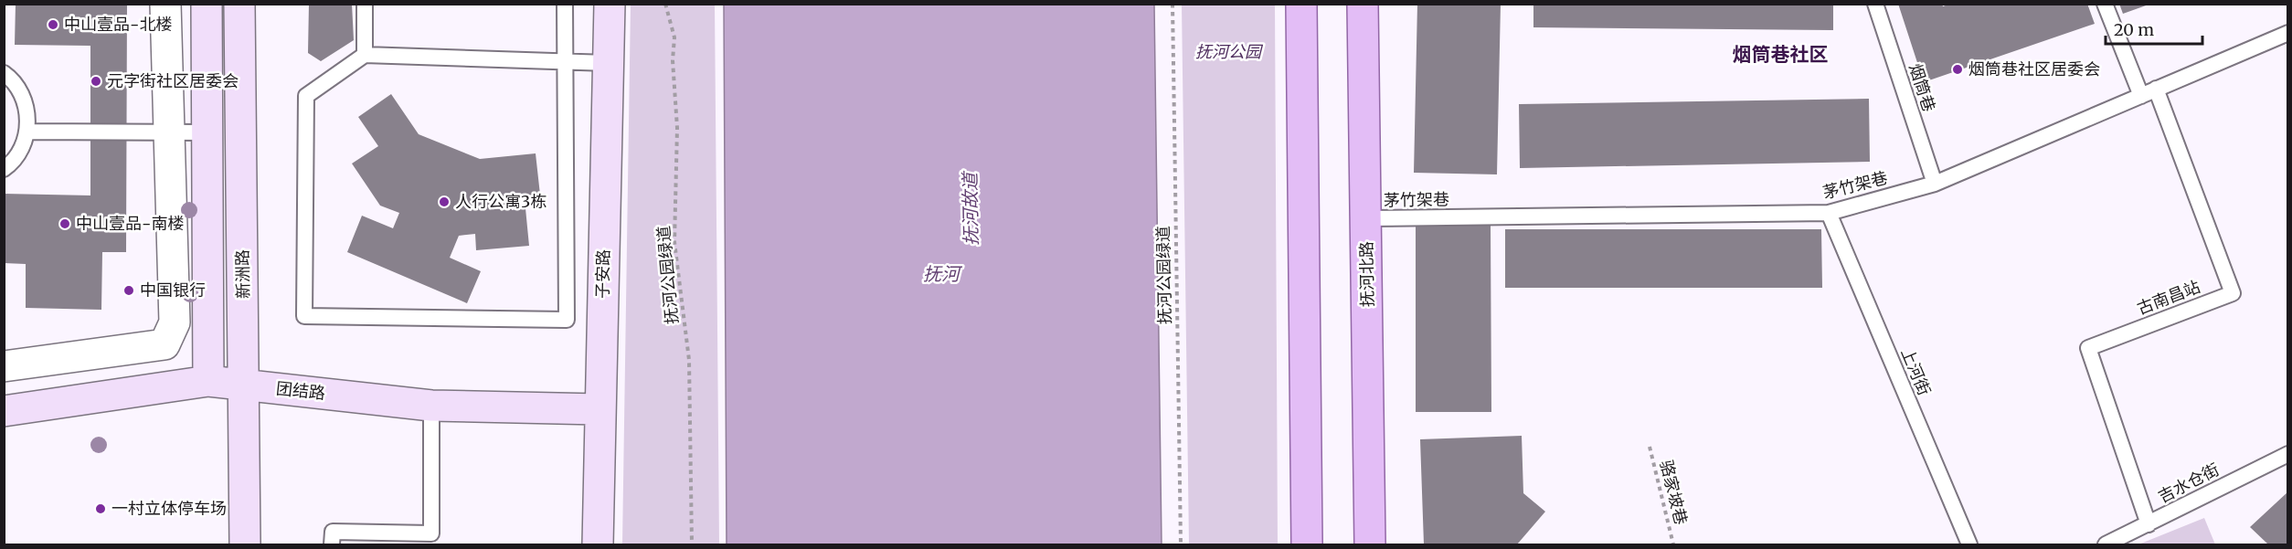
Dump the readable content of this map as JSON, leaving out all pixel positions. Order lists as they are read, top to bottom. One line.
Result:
{"streets":{"main road":["抚河北路"],"street":["新洲路","子安路","团结路"],"lane":["烟筒巷","茅竹架巷","古南昌站","上河街","吉水仓街"],"path":["抚河公园绿道","骆家坡巷"]},"crossings":[["烟筒巷","茅竹架巷"],["茅竹架巷","抚河北路"],["茅竹架巷","古南昌站"],["茅竹架巷","上河街"],["新洲路","团结路"],["子安路","团结路"],["古南昌站","吉水仓街"]],"districts":["烟筒巷社区"],"water":["抚河故道","抚河"],"parks":["抚河公园"],"places":["中山壹品-北楼","烟筒巷社区居委会","元字街社区居委会","人行公寓3栋","中山壹品-南楼","中国银行","一村立体停车场"],"scale_bar":"20 m"}
